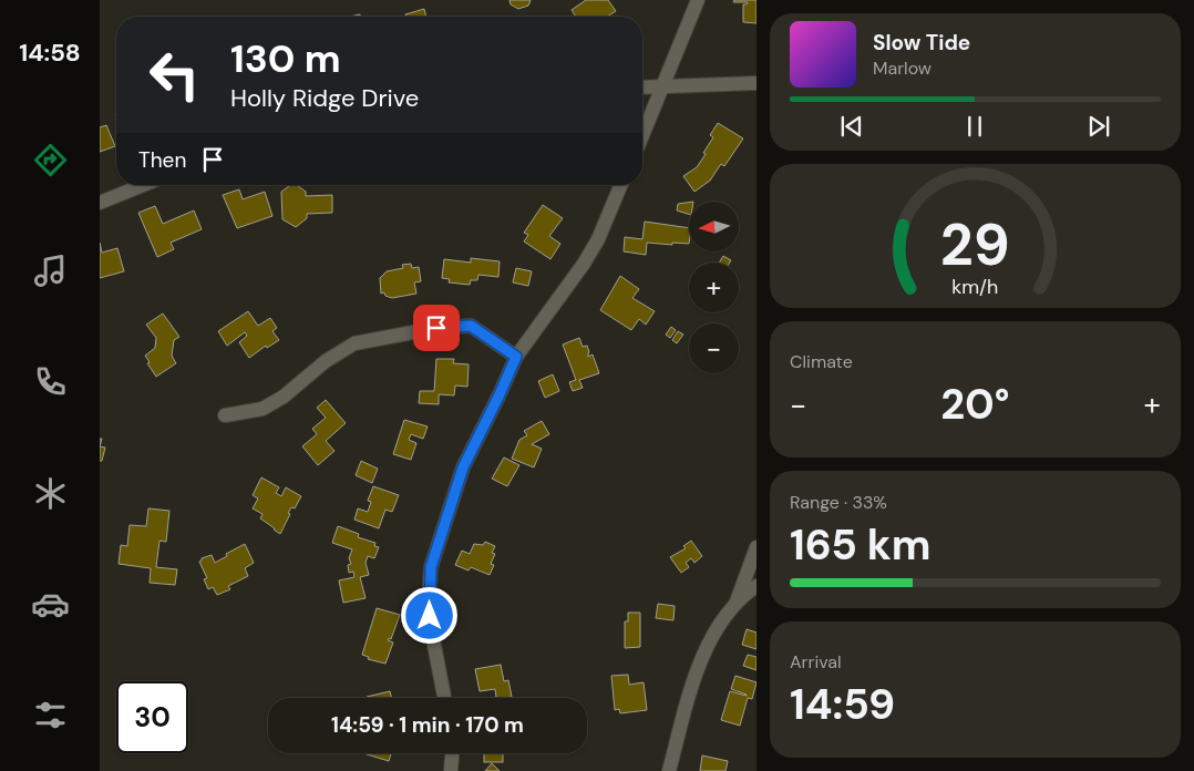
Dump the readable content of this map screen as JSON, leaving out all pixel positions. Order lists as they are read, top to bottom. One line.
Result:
{"north":"left","page":{"tabs":"14:58","turn":["130 m","Holly Ridge Drive"],"song":["Slow Tide","Marlow"],"then":"Then","map_buttons":["+","−"],"tile":["Climate",["Range · 33%","165 km"],["Arrival","14:59"]],"heat":["−","20°","+"],"limit":"30","trip":"14:59 · 1 min · 170 m","gauge":["29","km/h"]}}
